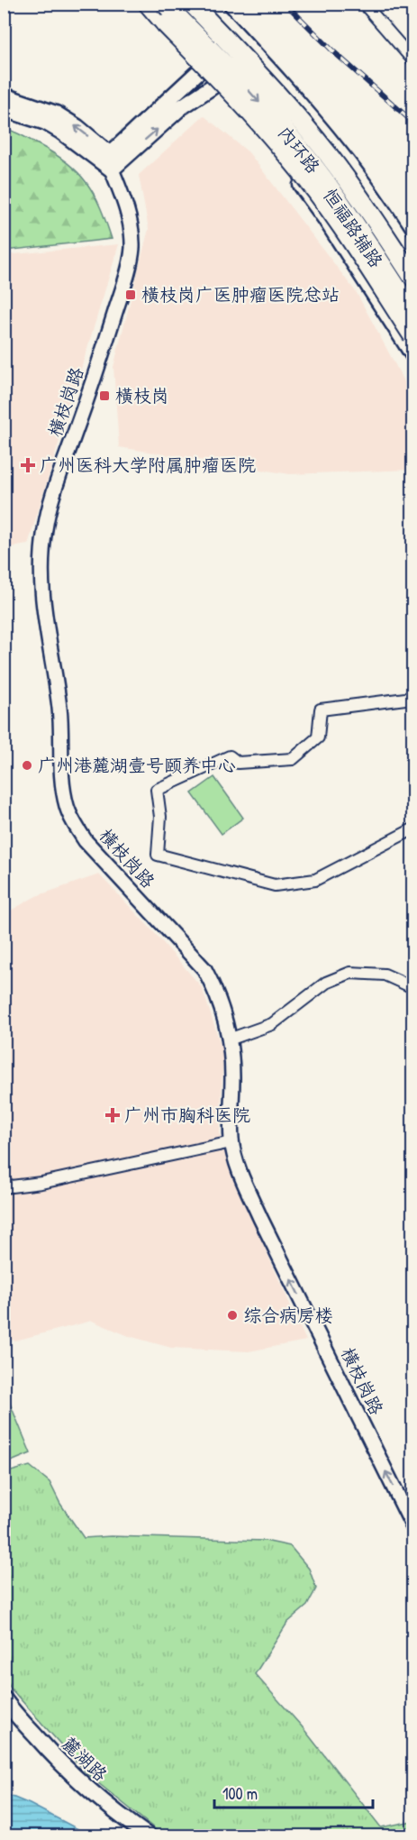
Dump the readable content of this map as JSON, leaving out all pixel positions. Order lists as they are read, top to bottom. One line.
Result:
{"streets":{"highway":["内环路"],"main road":["恒福路辅路","横枝岗路","麓湖路"]},"places":{"transit":["横枝岗广医肿瘤医院总站","横枝岗"],"health":["广州医科大学附属肿瘤医院","广州市胸科医院"],"other":["广州港麓湖壹号颐养中心","综合病房楼"]},"scale_bar":"100 m"}
